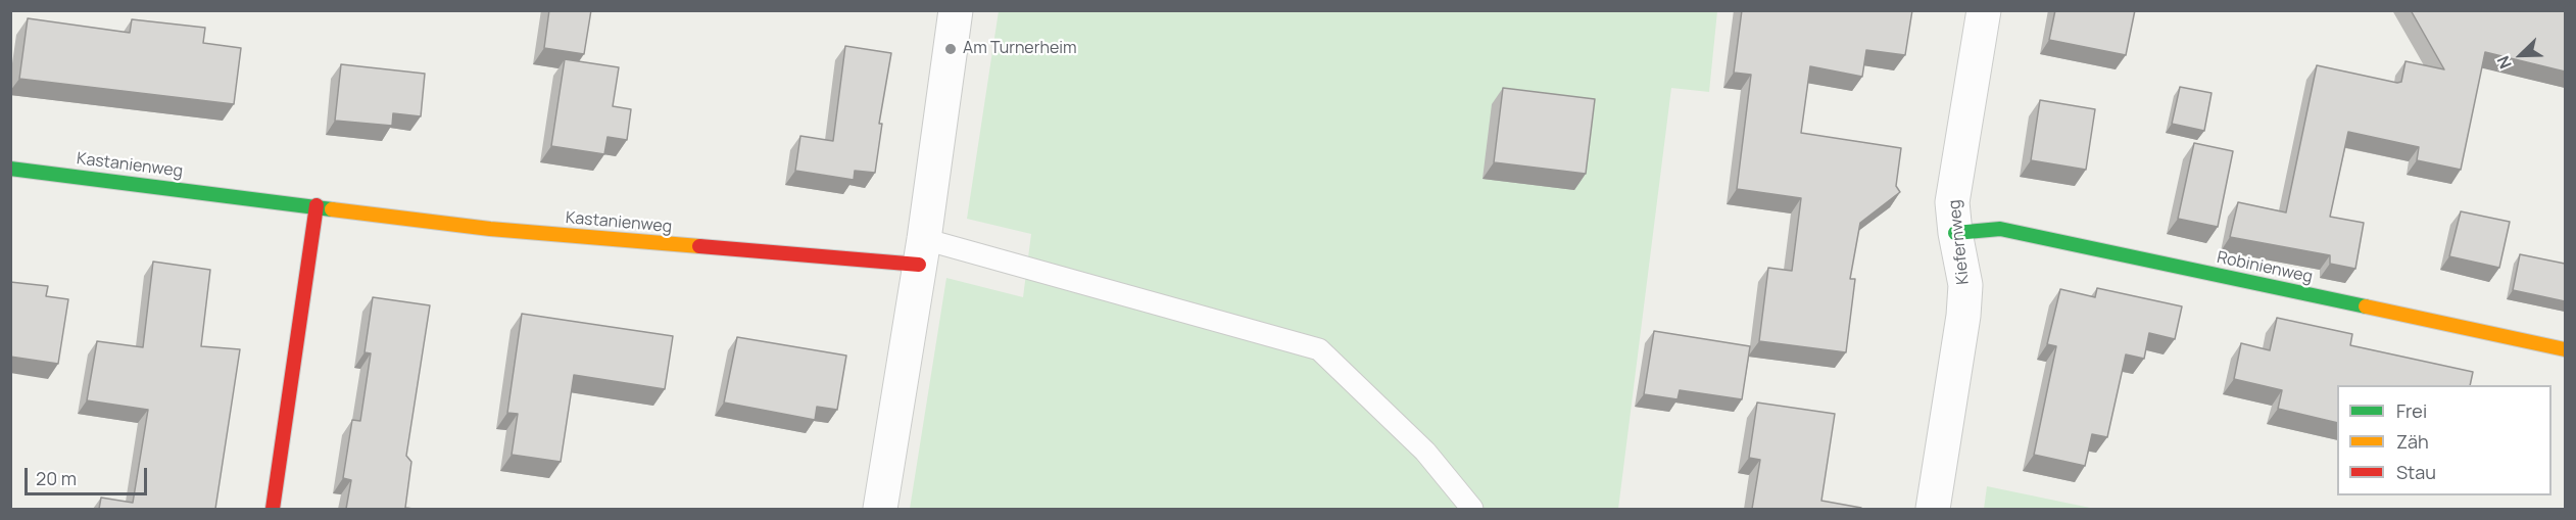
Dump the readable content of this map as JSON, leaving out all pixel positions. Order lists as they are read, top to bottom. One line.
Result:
{"streets":{"street":["Kastanienweg","Kiefernweg","Robinienweg"]},"crossings":[["Kiefernweg","Robinienweg"]],"places":["Am Turnerheim"],"legend":["Frei","Zäh","Stau"],"scale_bar":"20 m","north":"bottom left"}
